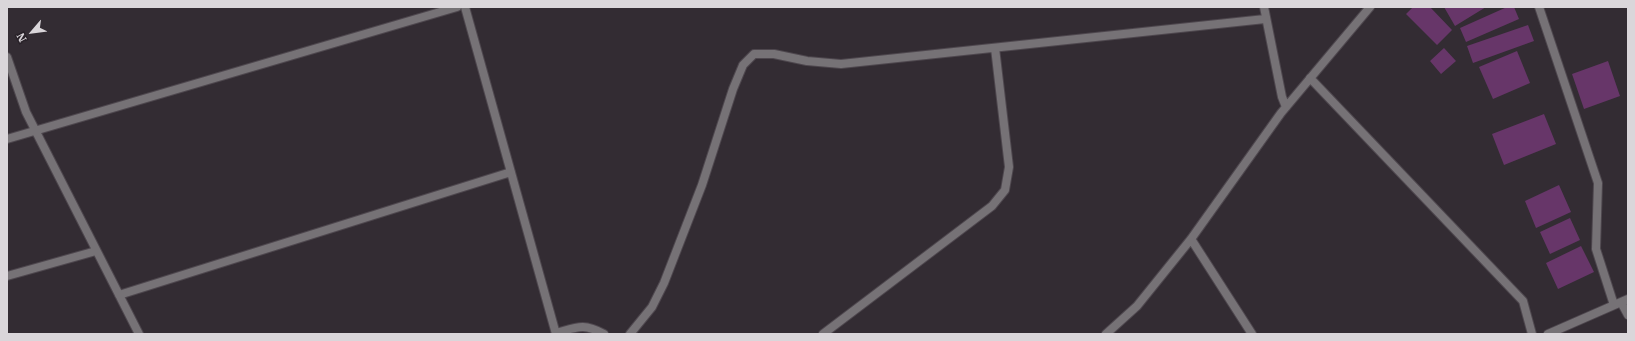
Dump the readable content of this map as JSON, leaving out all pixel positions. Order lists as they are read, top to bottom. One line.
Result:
{"north":"bottom left"}
